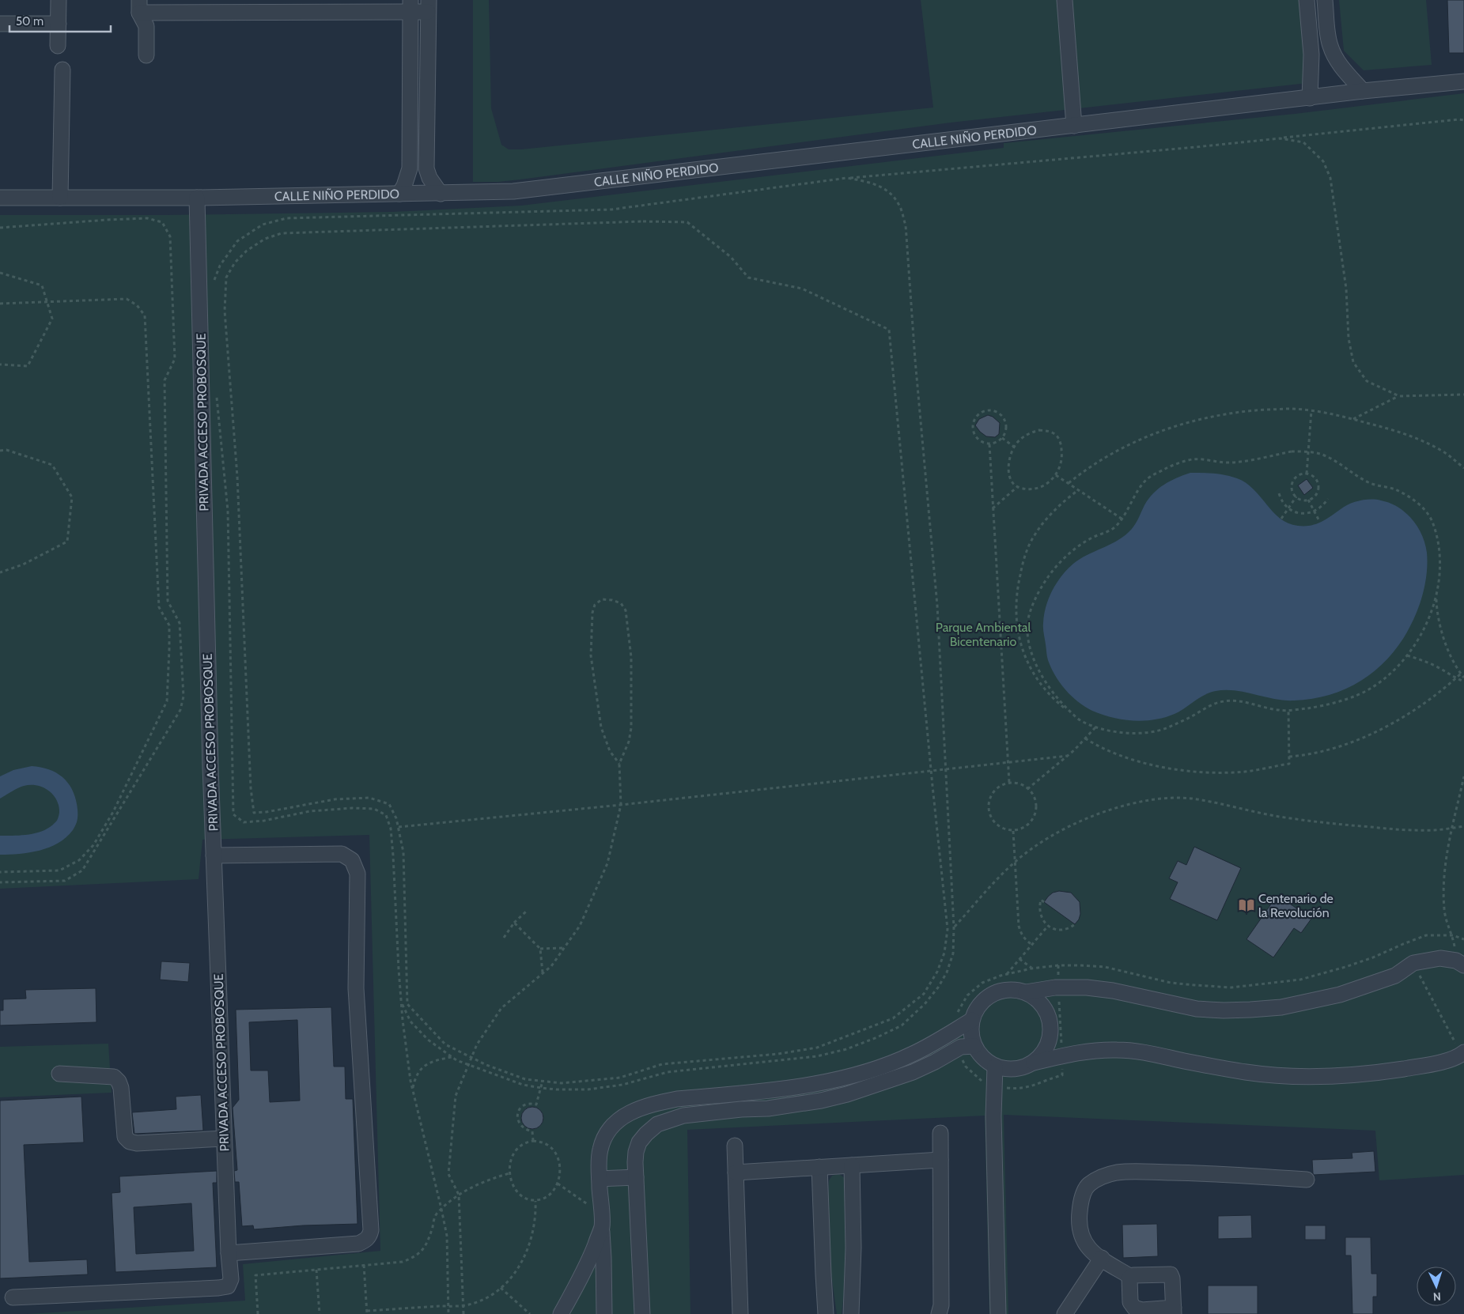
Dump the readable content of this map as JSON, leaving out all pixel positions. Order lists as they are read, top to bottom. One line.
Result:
{"streets":{"street":["CALLE NIÑO PERDIDO","PRIVADA ACCESO PROBOSQUE"]},"crossings":[["CALLE NIÑO PERDIDO","PRIVADA ACCESO PROBOSQUE"]],"parks":["Parque Ambiental Bicentenario"],"places":{"library":["Centenario de la Revolución"]},"scale_bar":"50 m","north":"bottom"}
